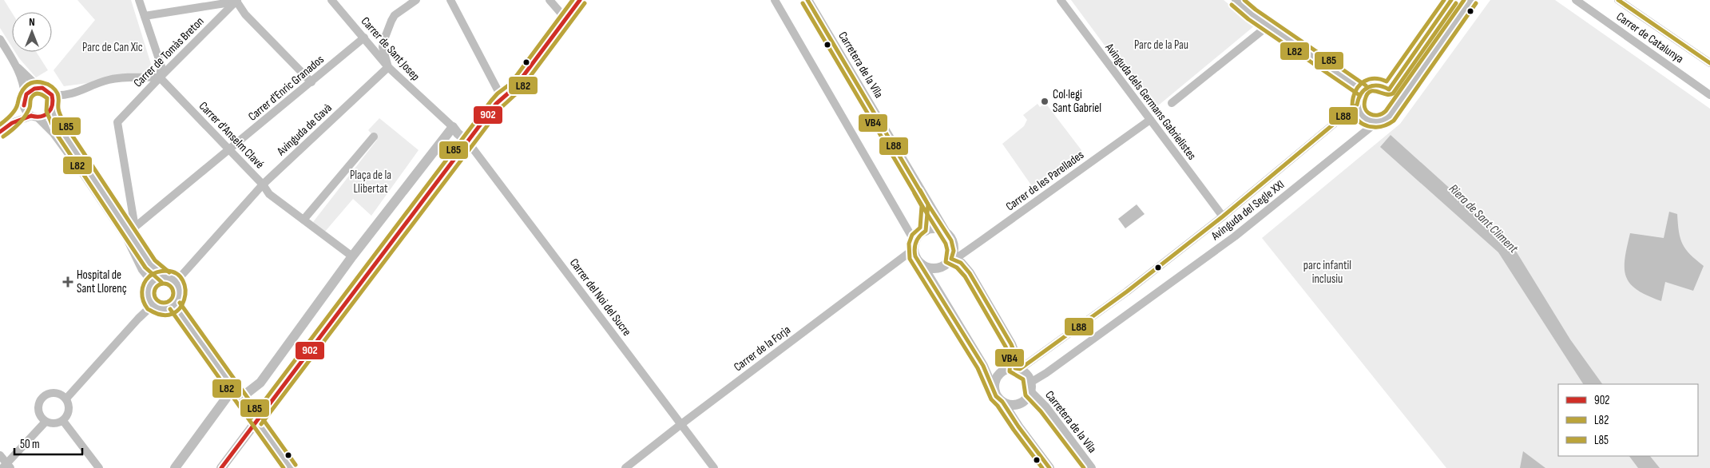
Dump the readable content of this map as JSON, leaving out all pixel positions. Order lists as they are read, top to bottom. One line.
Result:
{"streets":{"street":["Carrer de Catalunya","Carrer de Sant Josep","Carrer de Tomàs Breton","Carretera de la Vila","Carrer d'Enric Granados","Avinguda dels Germans Gabrielistes","Avinguda de Gavà","Carrer d'Anselm Clavé","Carrer de les Parellades","Avinguda del Segle XXI","Carrer del Noi del Sucre","Carrer de la Forja"]},"crossings":[["Carrer de Sant Josep","Carrer d'Enric Granados"],["Carrer de Sant Josep","Avinguda de Gavà"],["Carrer de Tomàs Breton","Carrer d'Enric Granados"],["Carrer de Tomàs Breton","Carrer d'Anselm Clavé"],["Carretera de la Vila","Carrer de les Parellades"],["Carretera de la Vila","Avinguda del Segle XXI"],["Carretera de la Vila","Carrer de la Forja"],["Carrer d'Enric Granados","Carrer d'Anselm Clavé"],["Avinguda dels Germans Gabrielistes","Carrer de les Parellades"],["Avinguda dels Germans Gabrielistes","Avinguda del Segle XXI"],["Avinguda de Gavà","Carrer d'Anselm Clavé"],["Carrer de les Parellades","Carrer de la Forja"],["Carrer del Noi del Sucre","Carrer de la Forja"]],"water":["Riera de Sant Climent"],"parks":["Parc de la Pau","Parc de Can Xic","Plaça de la Llibertat","parc infantil inclusiu"],"places":{"other":["Col·legi Sant Gabriel"],"health":["Hospital de Sant Llorenç"]},"lines":["transit line 902","transit line L82","transit line L85","transit line L88","transit line VB4"],"legend":["902","L82","L85"],"scale_bar":"50 m","north":"top"}
